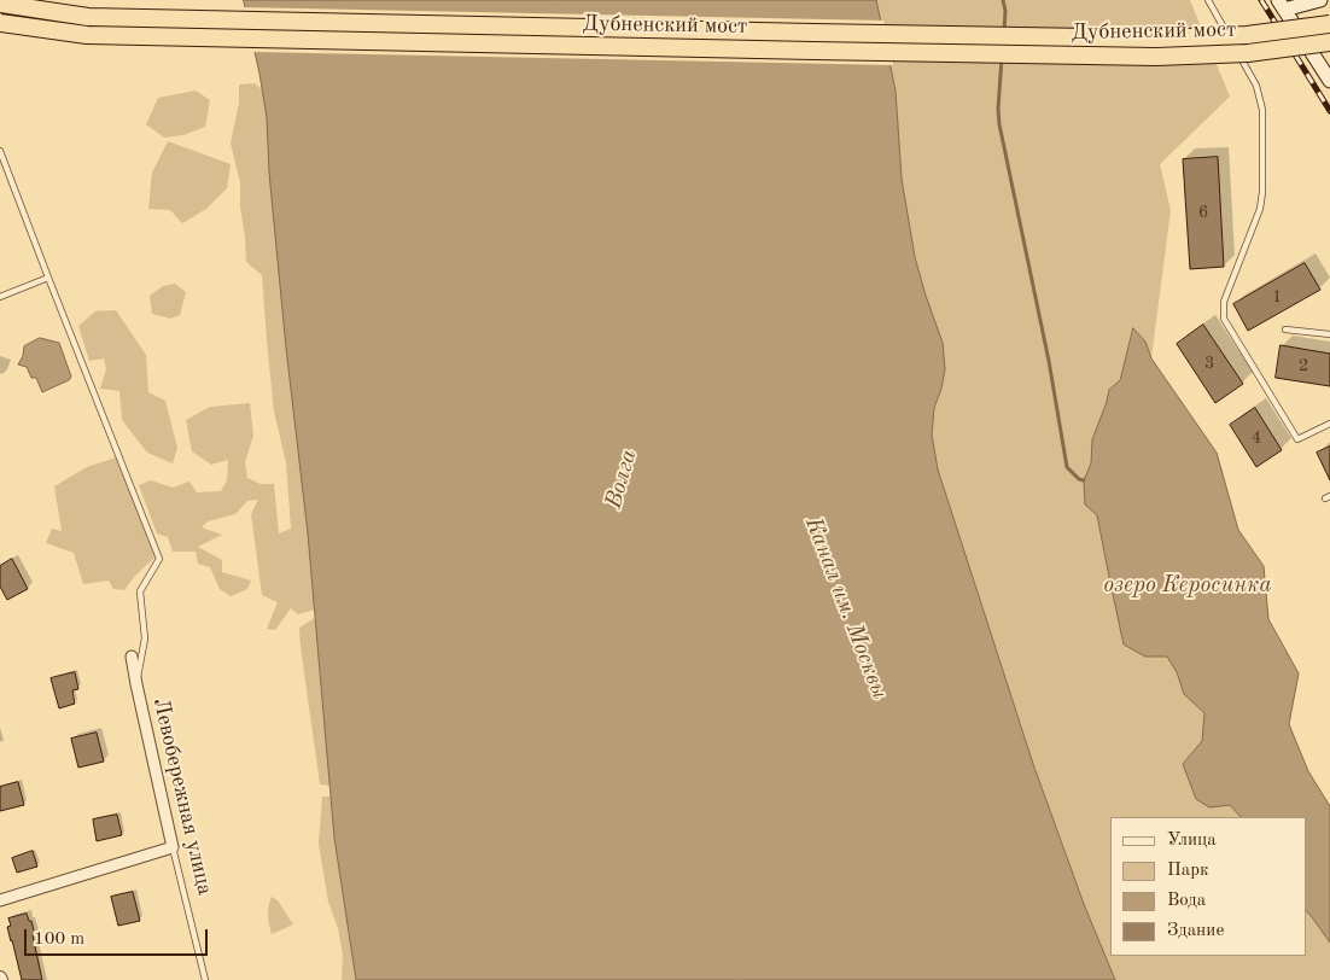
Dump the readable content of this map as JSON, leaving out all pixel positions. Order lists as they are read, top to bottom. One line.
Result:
{"streets":{"main road":["Дубненский мост"],"street":["Левобережная улица"]},"water":["Волга","озеро Керосинка","Канал им. Москвы"],"house_numbers":["6","1","3","2","4"],"legend":["Улица","Парк","Вода","Здание"],"scale_bar":"100 m"}
